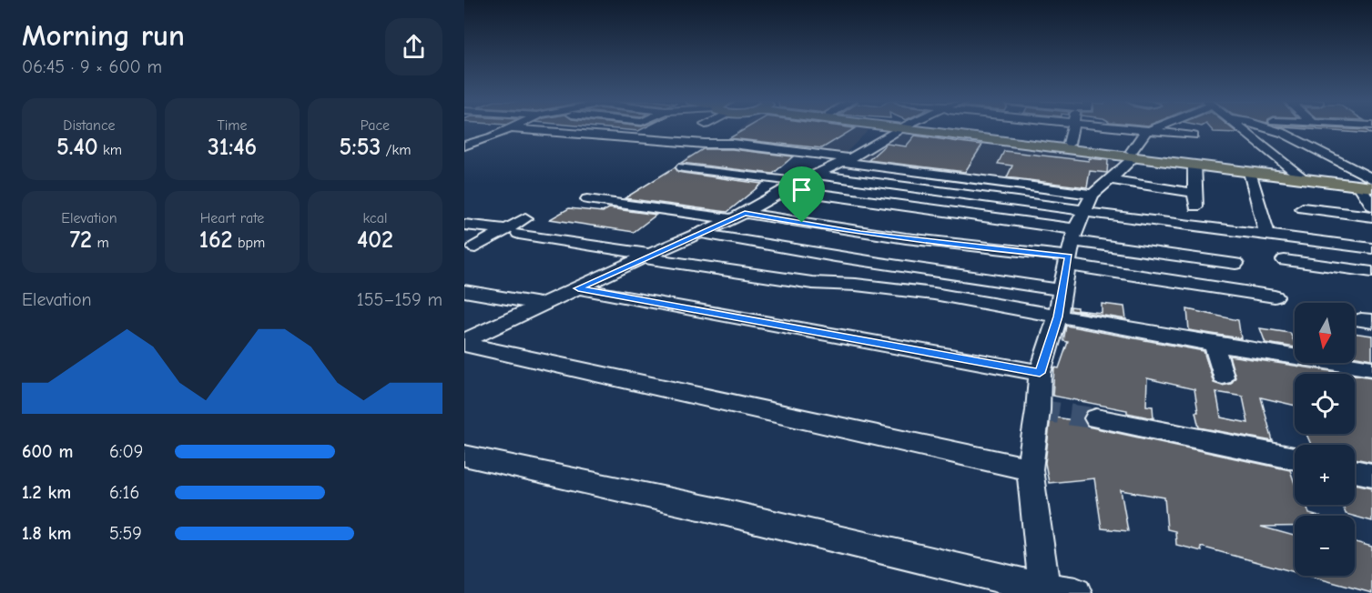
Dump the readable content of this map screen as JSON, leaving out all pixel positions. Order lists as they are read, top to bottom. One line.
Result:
{"north":"bottom","page":{"heading":["Morning run","06:45 · 9 × 600 m"],"stats":[["Distance","5.40 km"],["Time","31:46"],["Pace","5:53 /km"],["Elevation","72 m"],["Heart rate","162 bpm"],["kcal","402"]],"chart":["Elevation","155–159 m"],"map_buttons":["+","−"],"list":[{"name":"600 m","note":"6:09"},{"name":"1.2 km","note":"6:16"},{"name":"1.8 km","note":"5:59"}]}}
